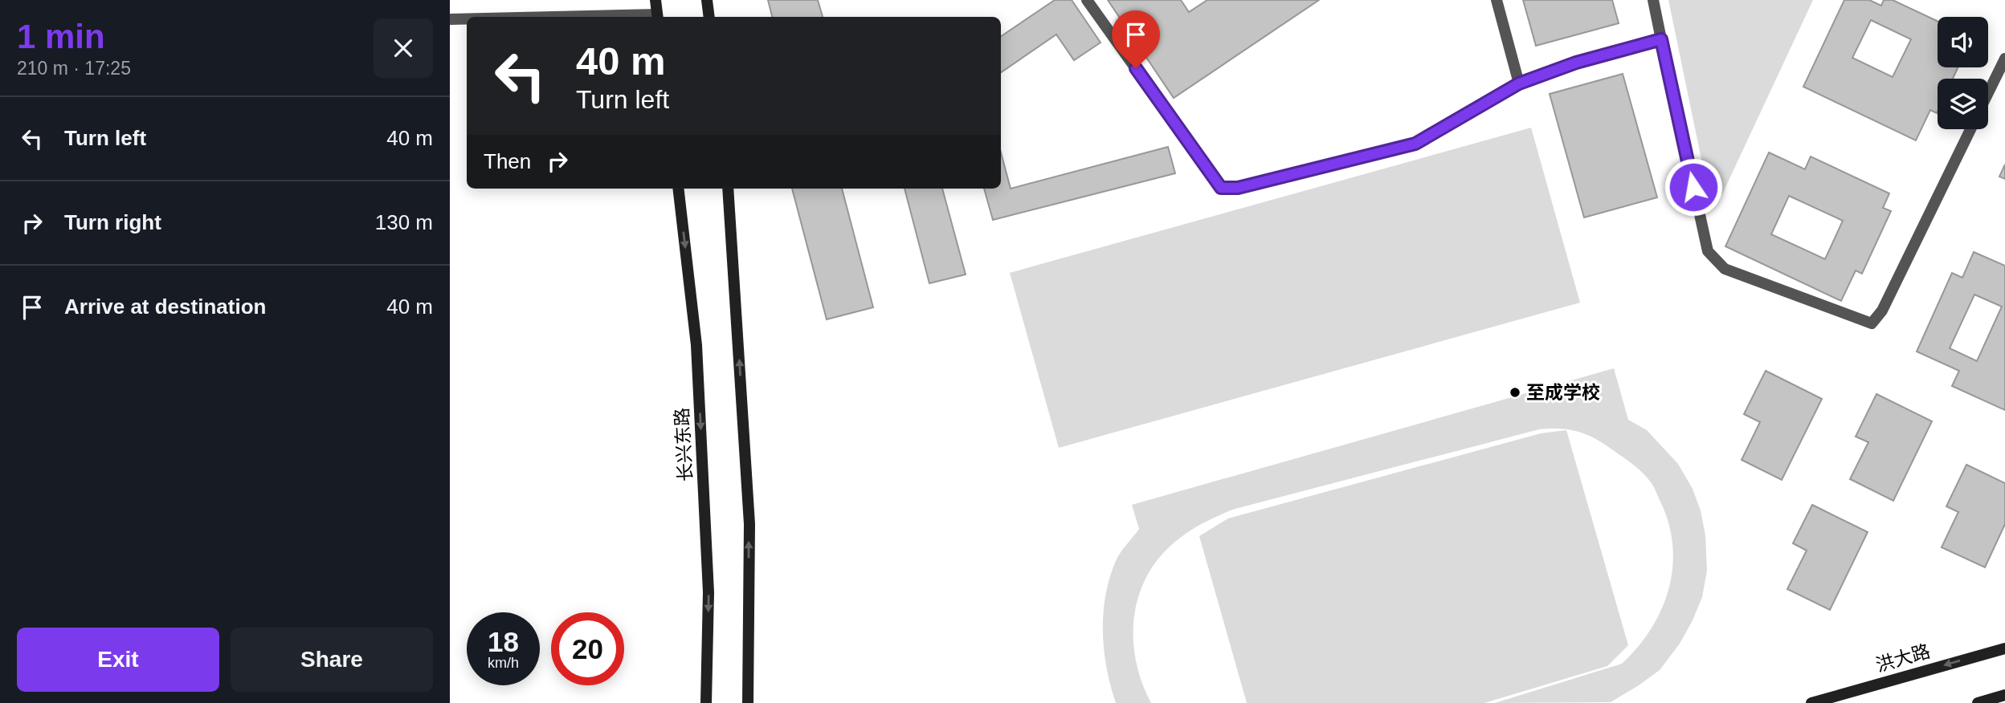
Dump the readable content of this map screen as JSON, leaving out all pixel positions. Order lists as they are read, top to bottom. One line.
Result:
{"streets":{"main road":["长兴东路","洪大路"]},"one_way":["洪大路"],"places":["至成学校"],"page":{"heading":["1 min","210 m · 17:25"],"turn":["40 m","Turn left"],"list":[{"name":"Turn left","value":"40 m"},{"name":"Turn right","value":"130 m"},{"name":"Arrive at destination","value":"40 m"}],"then":"Then","speed":"18 km/h","limit":"20","buttons":["Exit","Share"]}}
